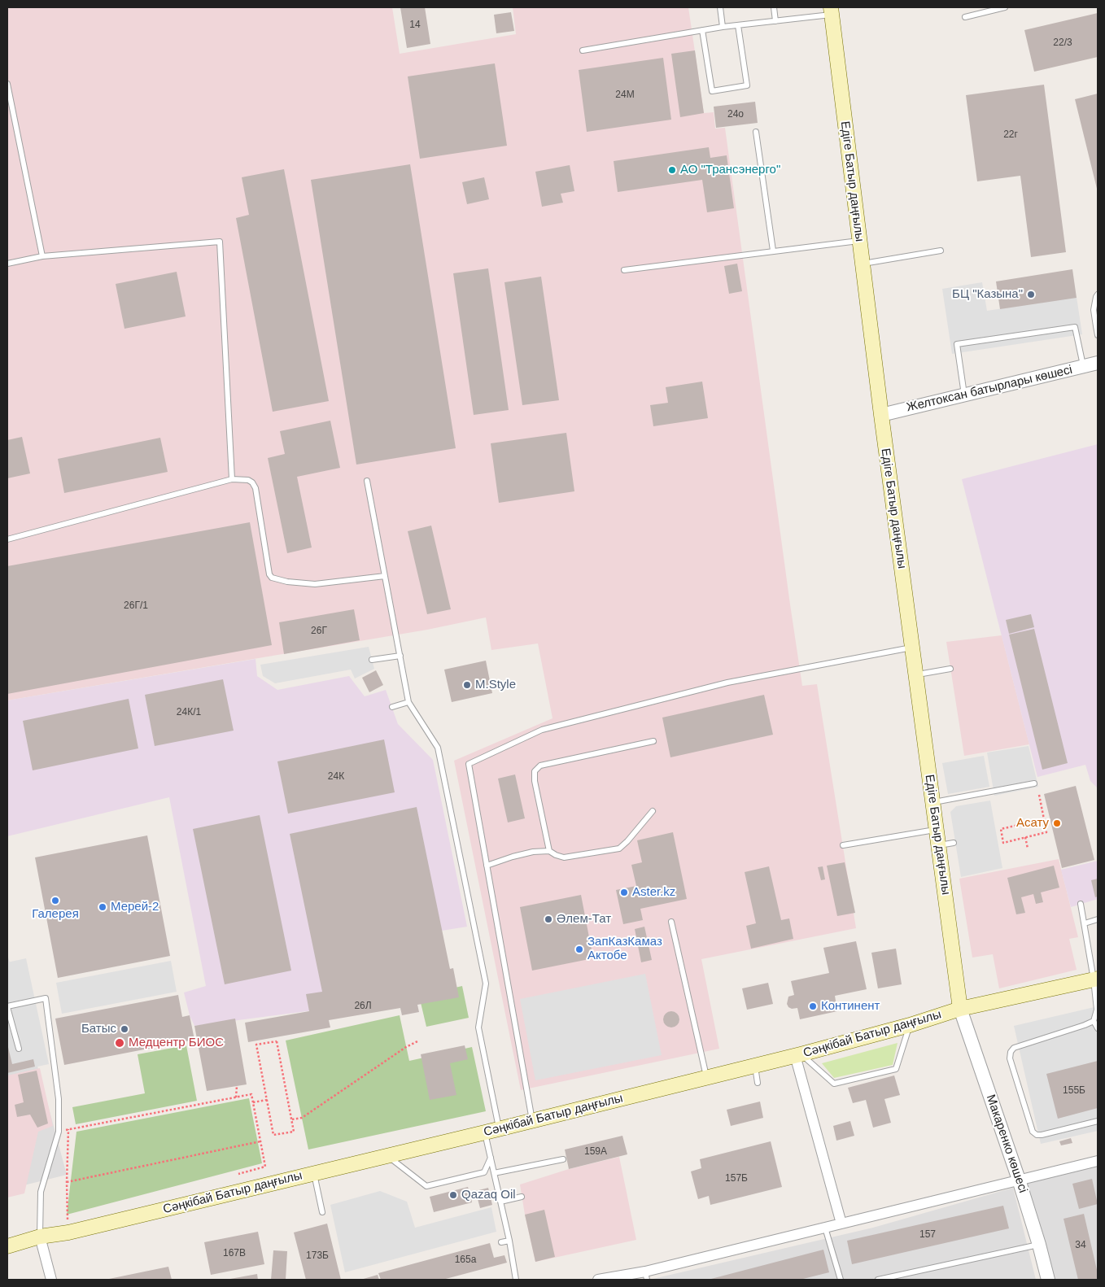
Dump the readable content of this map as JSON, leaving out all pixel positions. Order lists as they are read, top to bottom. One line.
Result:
{"streets":{"main road":["Едіге Батыр даңғылы","Сәңкібай Батыр даңғылы"],"street":["Желтоксан батырлары көшесі","Макаренко көшесі"]},"crossings":[["Едіге Батыр даңғылы","Желтоксан батырлары көшесі"],["Едіге Батыр даңғылы","Сәңкібай Батыр даңғылы"],["Едіге Батыр даңғылы","Макаренко көшесі"],["Сәңкібай Батыр даңғылы","Макаренко көшесі"]],"places":["АО \"Трансэнерго\"","БЦ \"Казына\"","M.Style","Асату","Aster.kz","Галерея","Мерей-2","Әлем-Тат","ЗапКазКамаз Актобе","Континент","Батыс","Медцентр БИОС","Qazaq Oil"],"house_numbers":["14","22/3","24М","24о","22г","26Г/1","26Г","24К/1","24К","26Л","155Б","159А","157Б","157","34","167В","173Б","165а"]}
